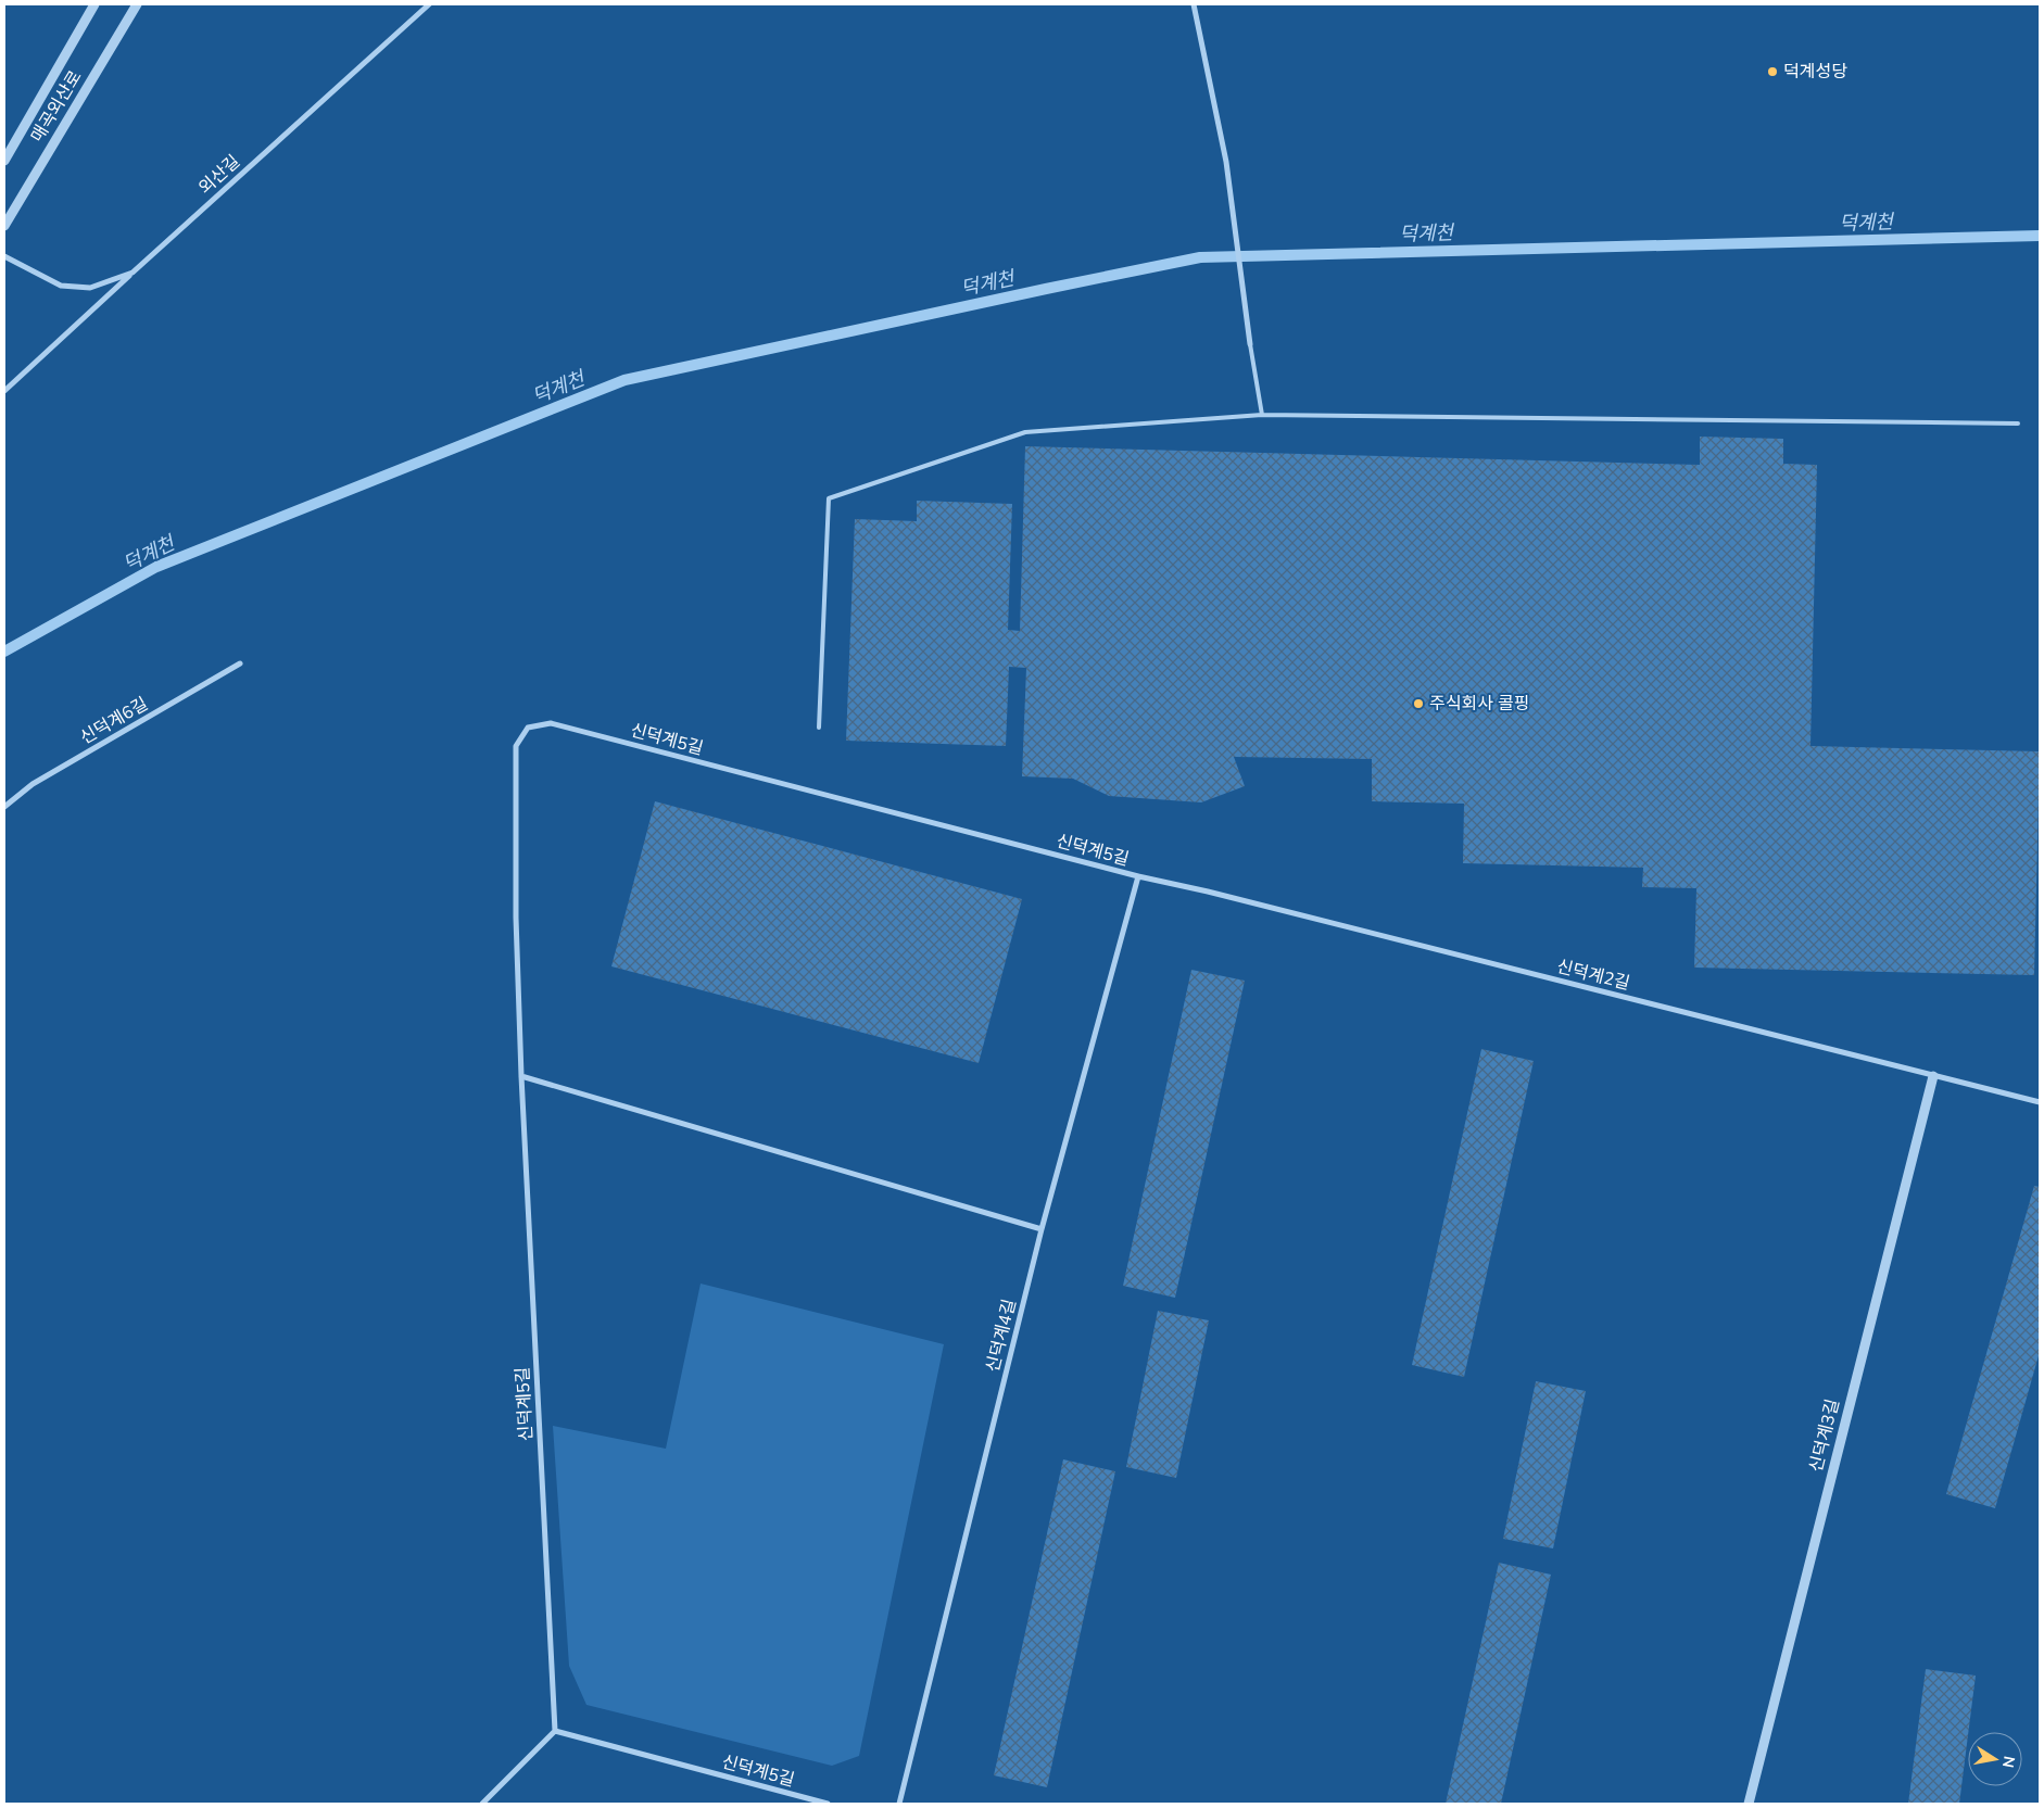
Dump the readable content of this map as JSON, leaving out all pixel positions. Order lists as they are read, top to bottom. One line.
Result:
{"streets":{"street":["매곡외산로","외산길","신덕계6길","신덕계5길","신덕계2길","신덕계4길","신덕계3길"]},"crossings":[["신덕계5길","신덕계2길"],["신덕계5길","신덕계4길"],["신덕계2길","신덕계4길"],["신덕계2길","신덕계3길"]],"water":["덕계천"],"places":["덕계성당","주식회사 콜핑"],"north":"right"}
